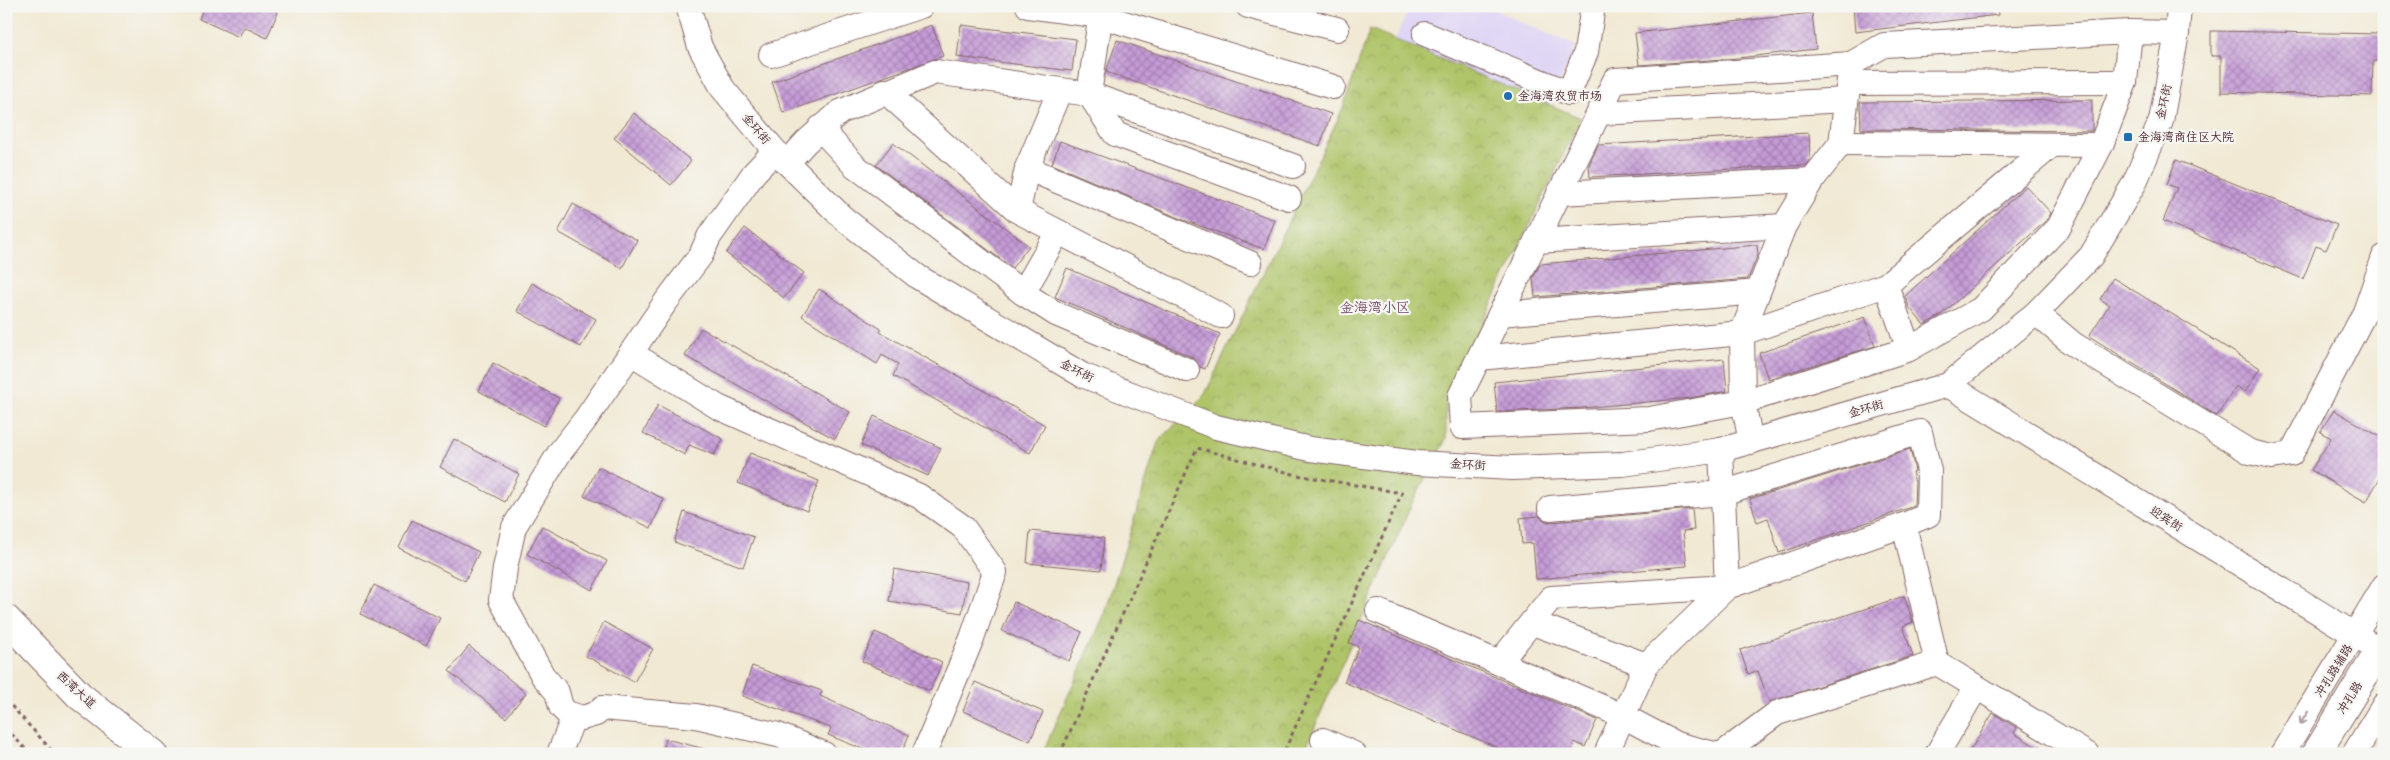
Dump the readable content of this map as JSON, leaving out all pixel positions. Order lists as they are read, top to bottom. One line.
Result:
{"streets":{"main road":["西湾大道","冲孔路"],"street":["金环街","迎宾街","冲孔路辅路"]},"crossings":[["金环街","迎宾街"],["迎宾街","冲孔路辅路"],["迎宾街","冲孔路"]],"districts":["金海湾小区"],"places":{"other":["金海湾农贸市场"],"transit":["金海湾商住区大院"]}}
